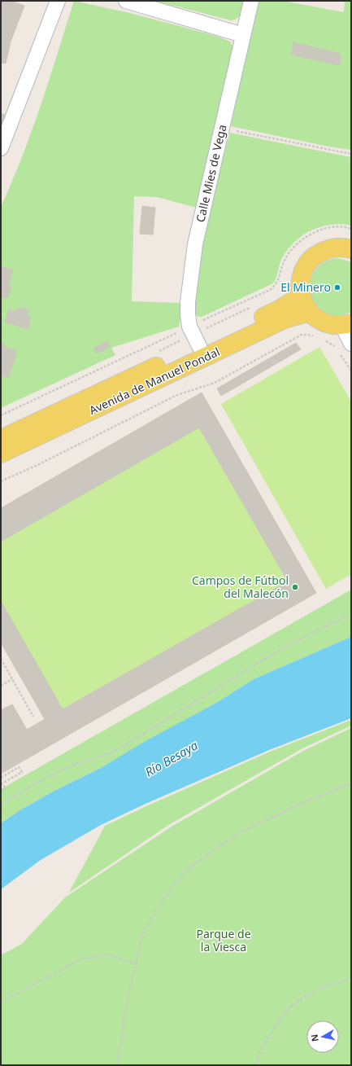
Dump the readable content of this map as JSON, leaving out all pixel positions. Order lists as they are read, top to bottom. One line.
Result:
{"streets":{"main road":["Avenida de Manuel Pondal"],"street":["Calle Mies de Vega"]},"crossings":[["Calle Mies de Vega","Avenida de Manuel Pondal"]],"water":["Río Besaya"],"parks":["Parque de la Viesca"],"places":["El Minero","Campos de Fútbol del Malecón"],"north":"left"}
